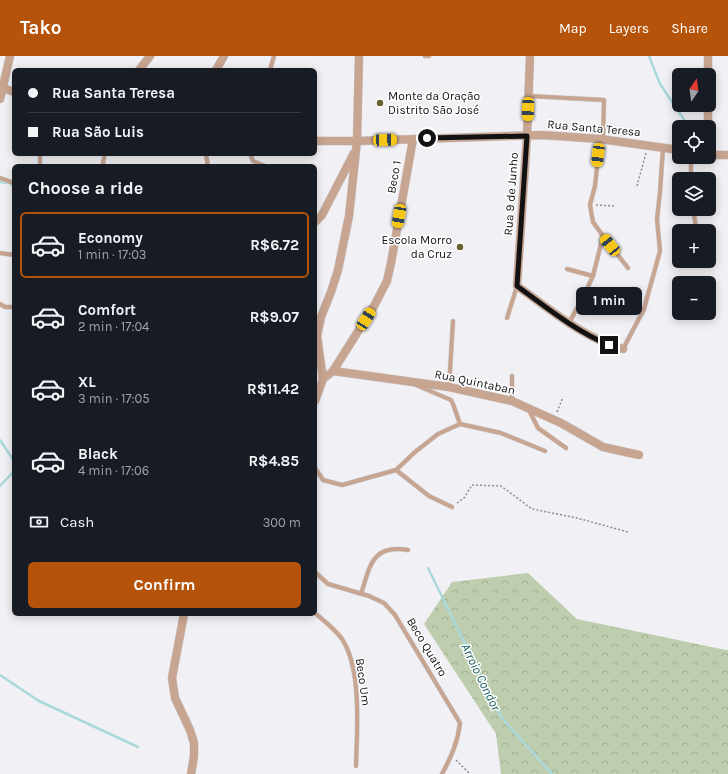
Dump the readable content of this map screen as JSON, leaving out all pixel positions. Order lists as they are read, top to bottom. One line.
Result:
{"streets":{"street":["Rua Santa Teresa","Beco 1","Rua 9 de Junho","Rua Quintaban"],"lane":["Beco Quatro","Beco Um"]},"crossings":[["Rua Santa Teresa","Beco 1"],["Rua Santa Teresa","Rua 9 de Junho"],["Beco 1","Rua Quintaban"]],"water":["Arroio Condor"],"places":["Monte da Oração Distrito São José","Escola Morro da Cruz"],"north":"top","page":{"header":"Tako","nav":["Map","Layers","Share"],"map_buttons":["+","−"],"banner":["Rua Santa Teresa","Rua São Luis"],"heading":"Choose a ride","list":[{"name":"Economy","note":"1 min · 17:03","value":"R$6.72"},{"name":"Comfort","note":"2 min · 17:04","value":"R$9.07"},{"name":"XL","note":"3 min · 17:05","value":"R$11.42"},{"name":"Black","note":"4 min · 17:06","value":"R$4.85"}],"bubble":"1 min","pay":["Cash","300 m"],"buttons":"Confirm"}}
